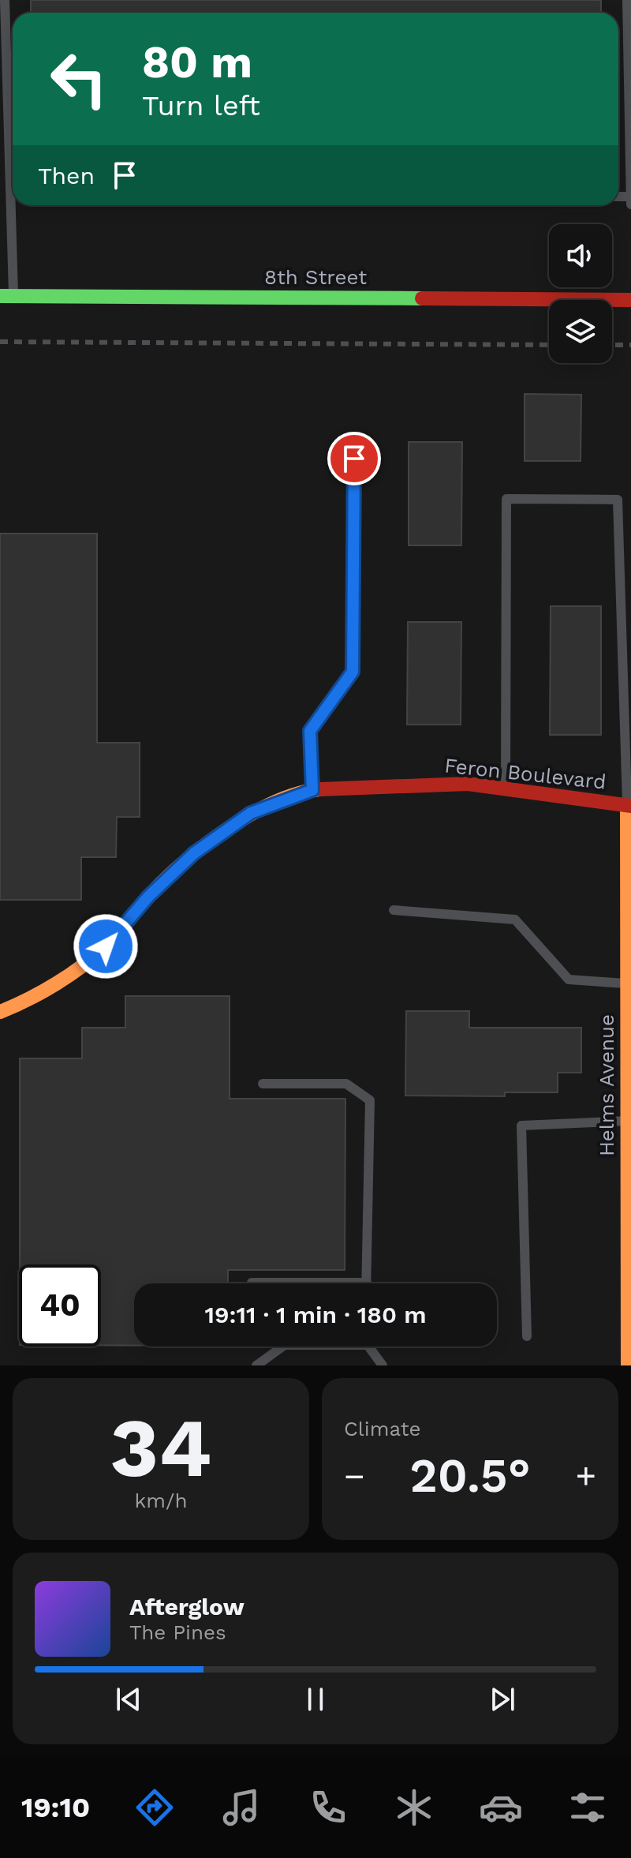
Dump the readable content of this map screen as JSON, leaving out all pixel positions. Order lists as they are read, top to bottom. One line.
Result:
{"streets":{"street":["8th Street","Feron Boulevard","Helms Avenue"]},"crossings":[["Feron Boulevard","Helms Avenue"]],"page":{"turn":["80 m","Turn left"],"then":"Then","limit":"40","trip":"19:11 · 1 min · 180 m","tile":[["34","km/h"],"Climate"],"heat":["−","20.5°","+"],"song":["Afterglow","The Pines"],"tabs":"19:10"}}
